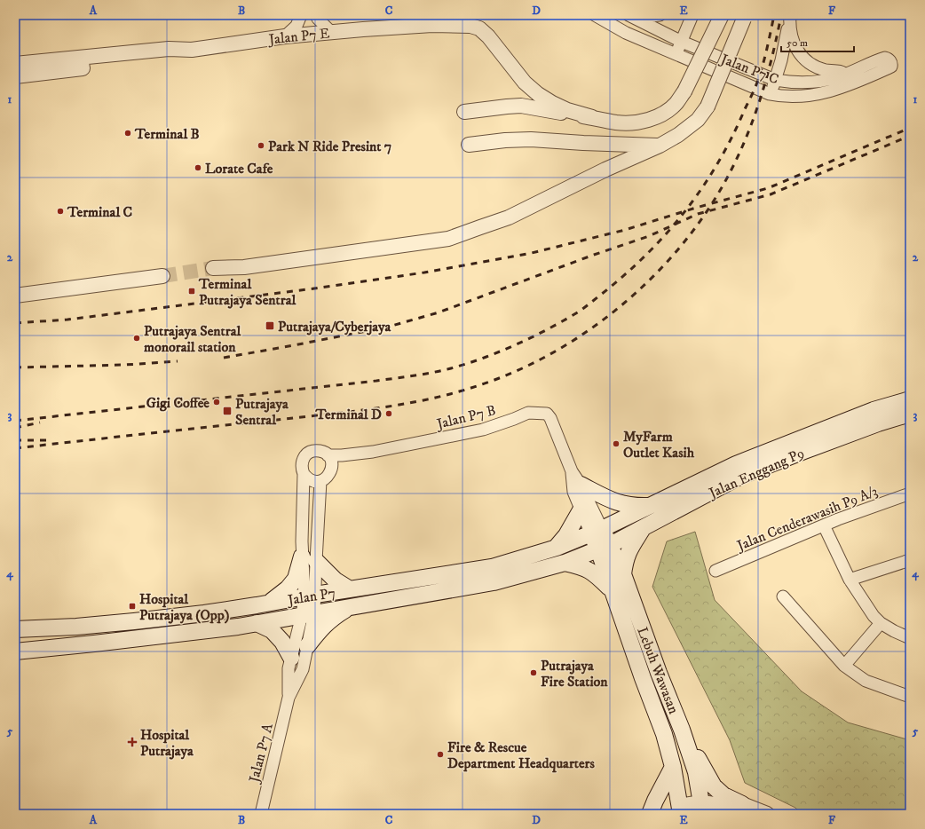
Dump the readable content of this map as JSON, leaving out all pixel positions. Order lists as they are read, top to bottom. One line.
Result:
{"streets":{"main road":["Jalan Enggang P9","Jalan P7","Lebuh Wawasan"],"street":["Jalan P7 E","Jalan P7 C","Jalan P7 B","Jalan Cenderawasih P9 A/3","Jalan P7 A"]},"crossings":[["Jalan P7 B","Jalan P7"],["Jalan P7 B","Lebuh Wawasan"],["Jalan P7 B","Jalan P7 A"],["Jalan Enggang P9","Jalan P7"],["Jalan Enggang P9","Lebuh Wawasan"],["Jalan P7","Lebuh Wawasan"],["Jalan P7","Jalan P7 A"]],"places":{"other":["Terminal B","Park N Ride Presint 7","Lorate Cafe","Terminal C","Putrajaya Sentral monorail station","Gigi Coffee","Terminal D","MyFarm Outlet Kasih","Putrajaya Fire Station","Fire & Rescue Department Headquarters"],"transit":["Terminal Putrajaya Sentral","Putrajaya/Cyberjaya","Putrajaya Sentral","Hospital Putrajaya (Opp)"],"health":["Hospital Putrajaya"]},"scale_bar":"50 m","grid":{"columns":["A","B","C","D","E","F"],"rows":["1","2","3","4","5"]}}
